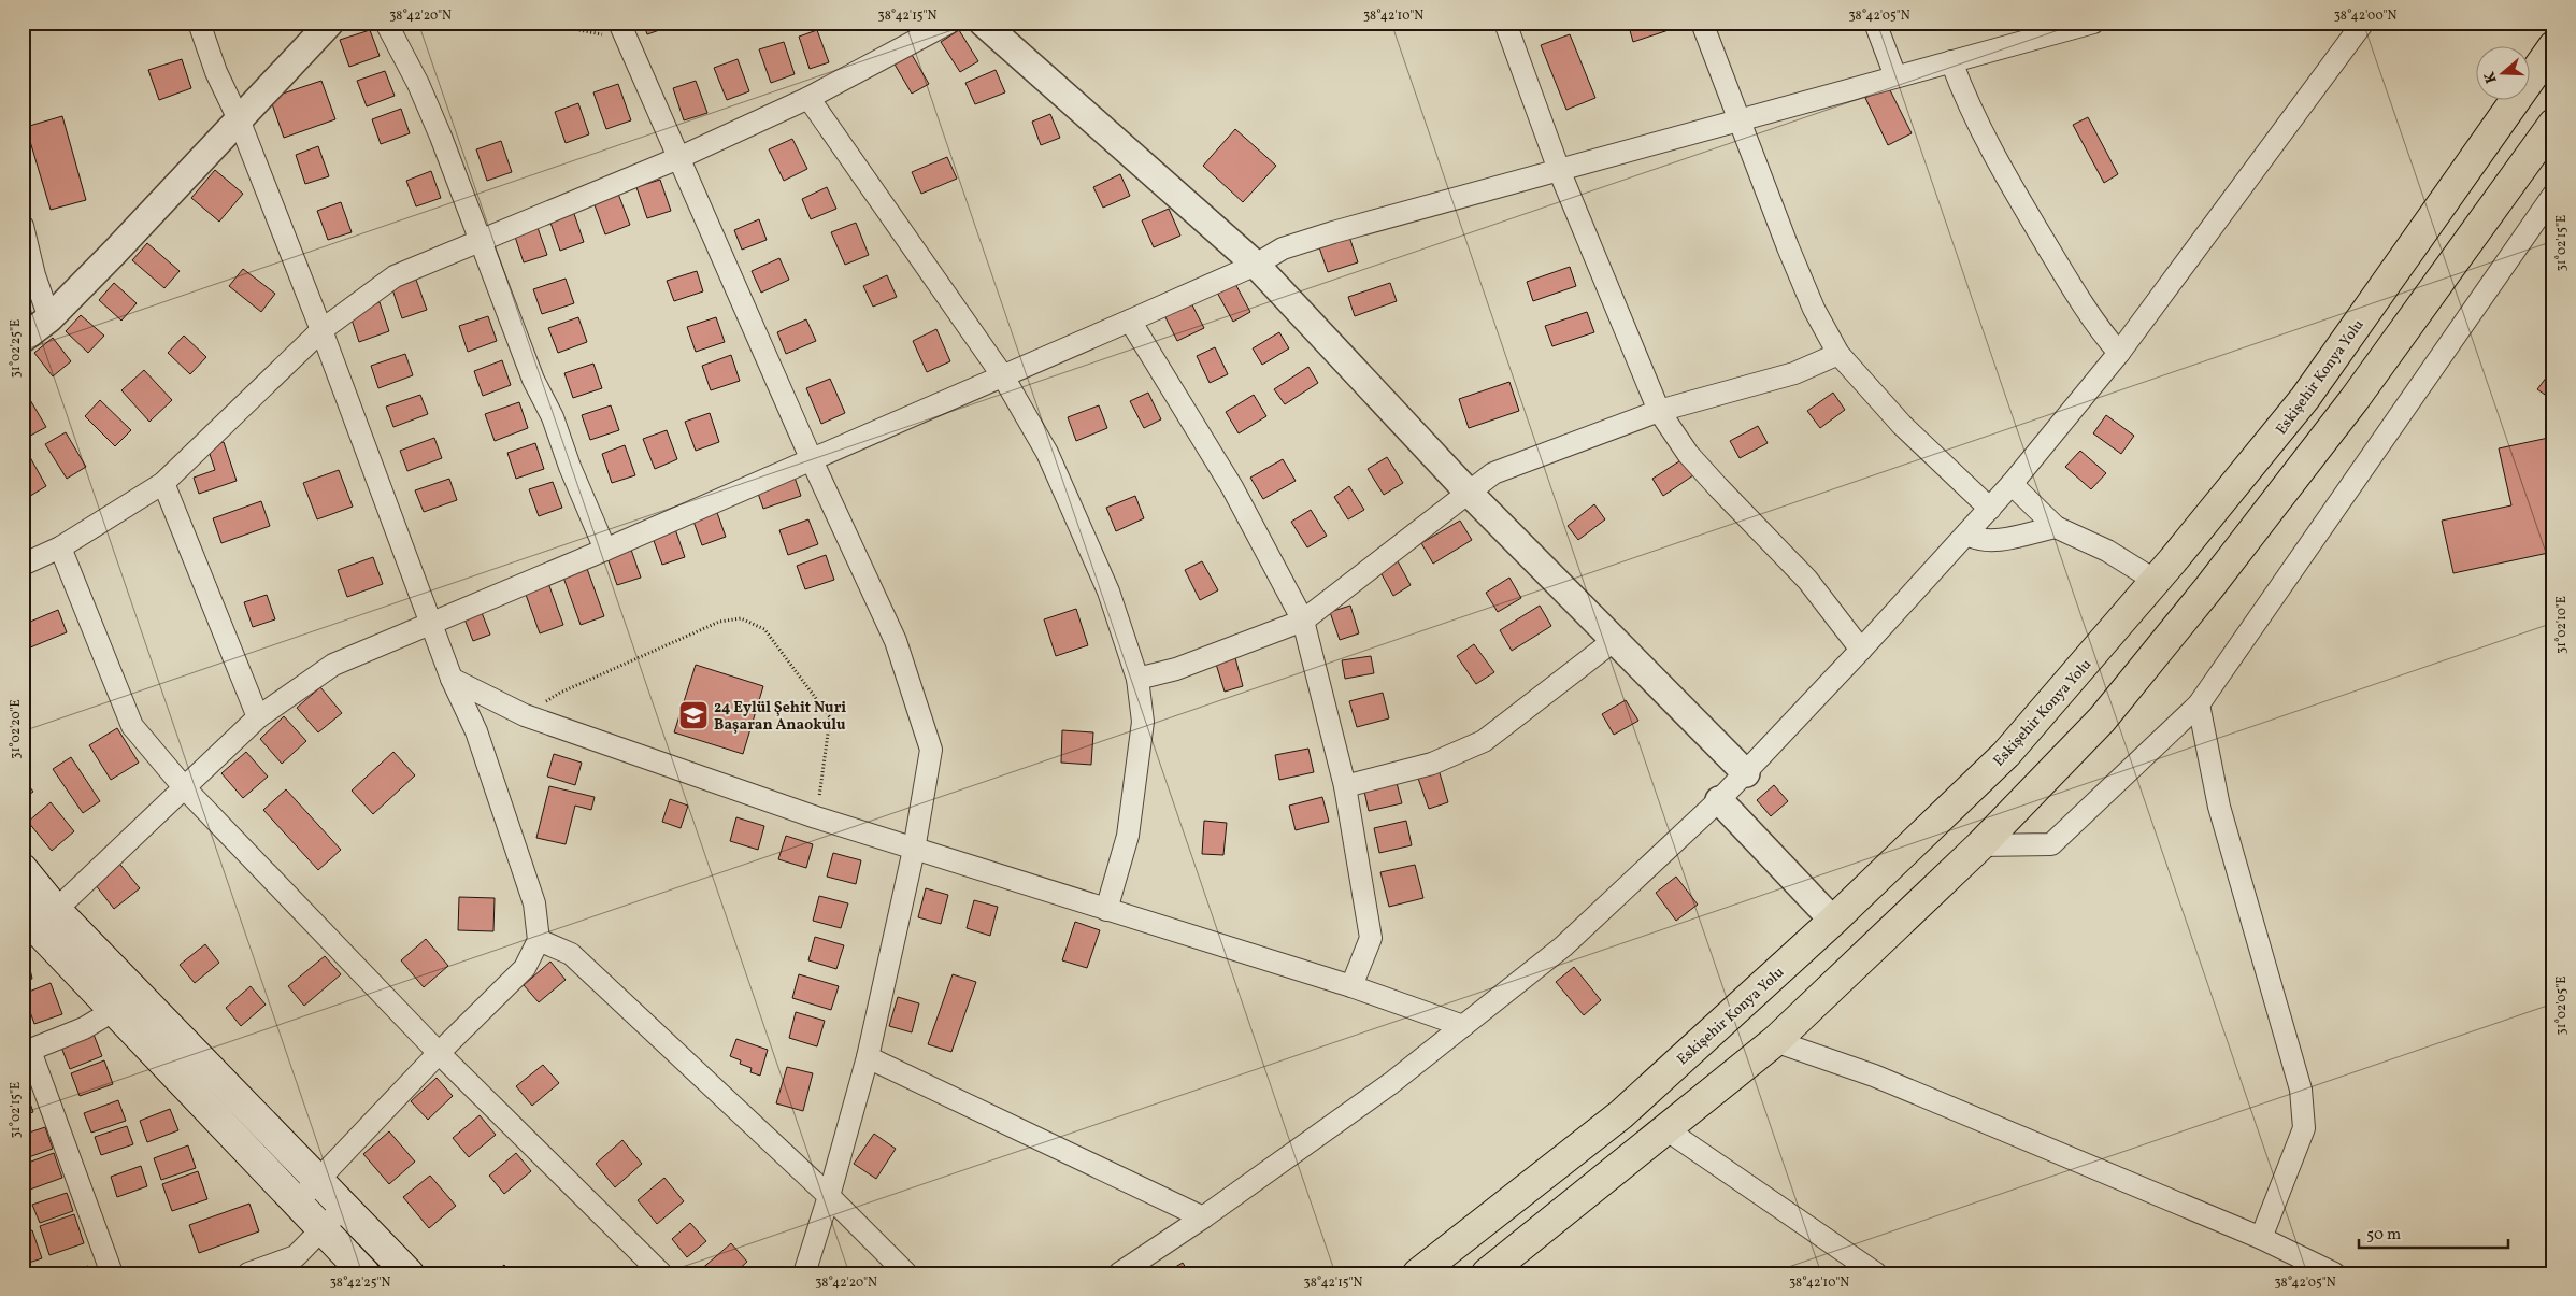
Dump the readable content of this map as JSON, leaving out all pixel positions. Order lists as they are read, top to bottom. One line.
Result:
{"streets":{"highway":["Eskişehir Konya Yolu"]},"places":{"school or university":["24 Eylül Şehit Nuri Başaran Anaokulu"]},"scale_bar":"50 m","north":"left","coordinates":["38°42'20\"N","38°42'15\"N","38°42'10\"N","38°42'05\"N","38°42'00\"N","31°02'15\"E","31°02'25\"E","31°02'10\"E","31°02'20\"E","31°02'05\"E","38°42'25\"N"]}
